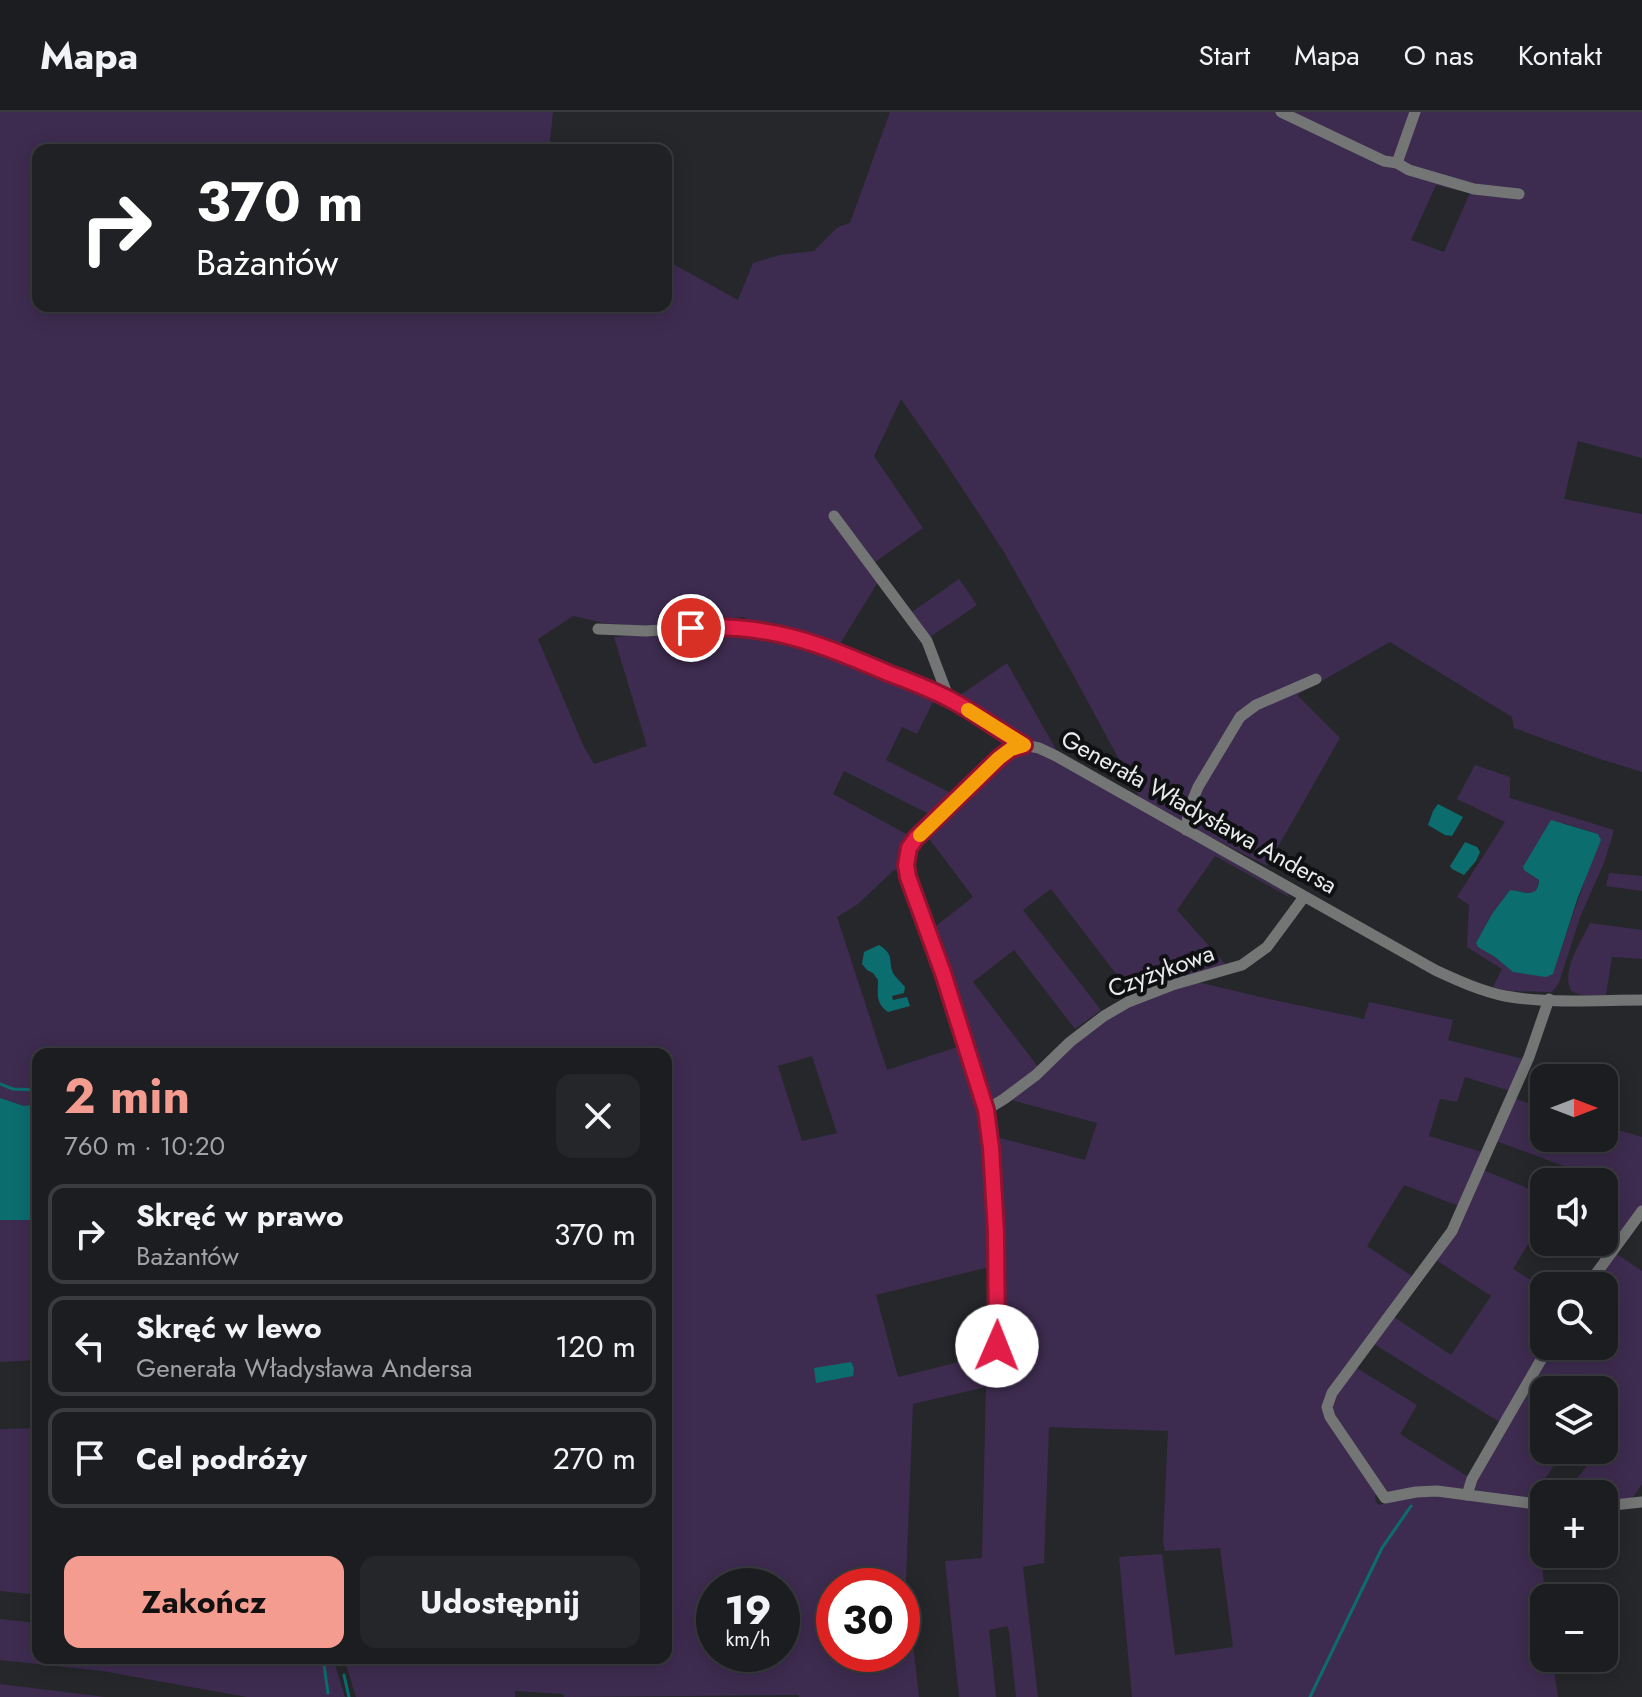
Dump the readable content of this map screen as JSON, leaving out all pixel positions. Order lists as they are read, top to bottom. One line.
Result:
{"streets":{"street":["Generała Władysława Andersa","Czyżykowa"]},"crossings":[["Generała Władysława Andersa","Czyżykowa"]],"north":"right","page":{"header":"Mapa","nav":["Start","Mapa","O nas","Kontakt"],"turn":["370 m","Bażantów"],"heading":["2 min","760 m · 10:20"],"map_buttons":["+","−"],"list":[{"name":"Skręć w prawo","note":"Bażantów","value":"370 m"},{"name":"Skręć w lewo","note":"Generała Władysława Andersa","value":"120 m"},{"name":"Cel podróży","value":"270 m"}],"buttons":["Zakończ","Udostępnij"],"speed":"19 km/h","limit":"30"}}
